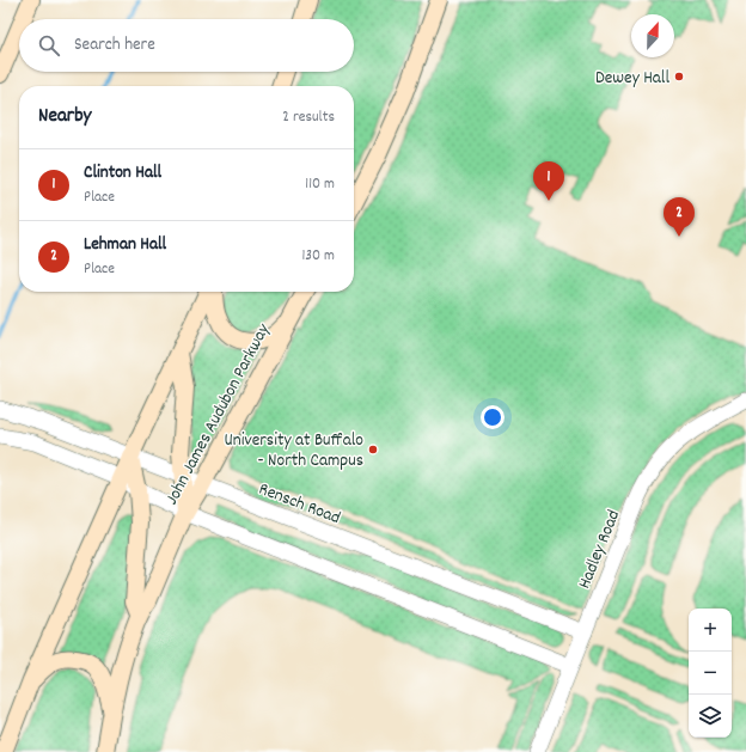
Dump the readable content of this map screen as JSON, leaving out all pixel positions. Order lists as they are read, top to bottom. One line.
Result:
{"streets":{"main road":["John James Audubon Parkway"],"street":["Rensch Road","Hadley Road"]},"crossings":[["John James Audubon Parkway","Rensch Road"],["Rensch Road","Hadley Road"]],"places":["Dewey Hall","University at Buffalo - North Campus"],"north":"top","page":{"search":"Search here","heading":["Nearby","2 results"],"list":[{"mark":"1","name":"Clinton Hall","note":"Place","value":"110 m"},{"mark":"2","name":"Lehman Hall","note":"Place","value":"130 m"}],"pins":["1","2"],"map_buttons":["+","−"]}}
